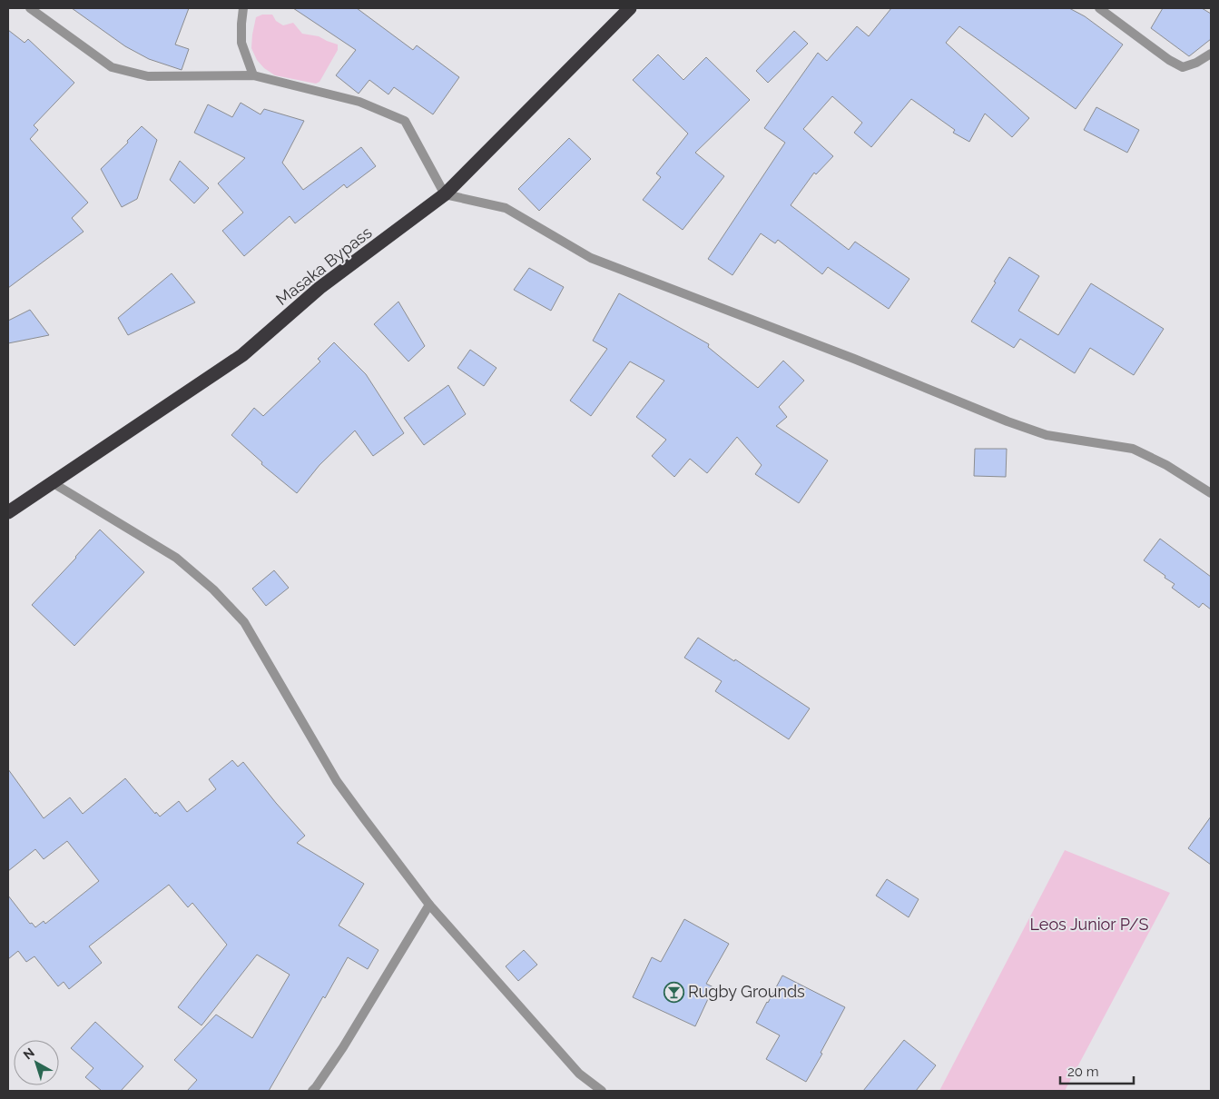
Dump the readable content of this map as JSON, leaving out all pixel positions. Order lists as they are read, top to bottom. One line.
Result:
{"streets":{"highway":["Masaka Bypass"]},"parks":["Leos Junior P/S"],"places":{"bar":["Rugby Grounds"]},"scale_bar":"20 m","north":"top left"}
